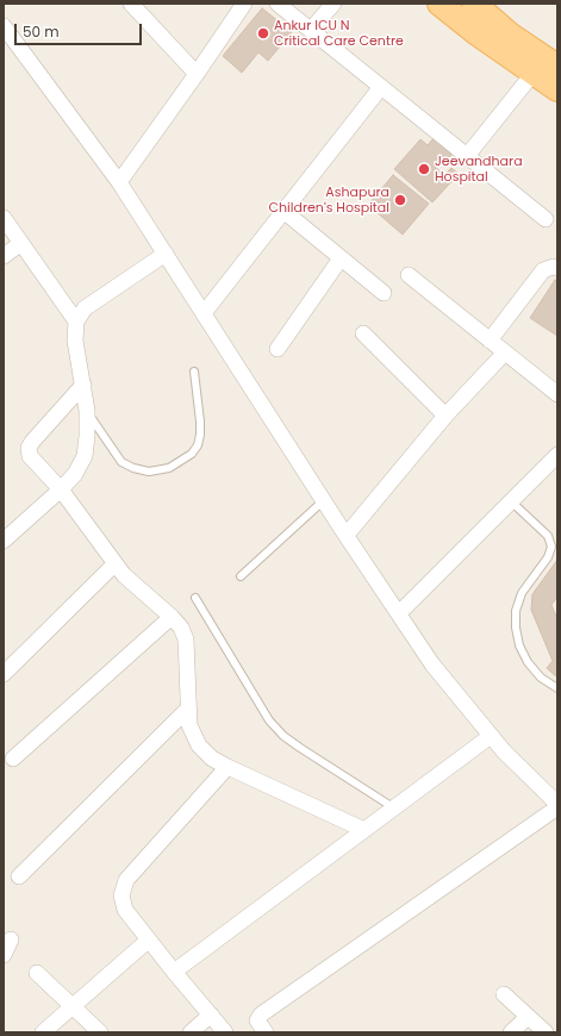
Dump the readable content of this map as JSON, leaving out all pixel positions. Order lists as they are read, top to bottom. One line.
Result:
{"places":["Ankur ICU N Critical Care Centre","Jeevandhara Hospital","Ashapura Children's Hospital"],"scale_bar":"50 m"}
